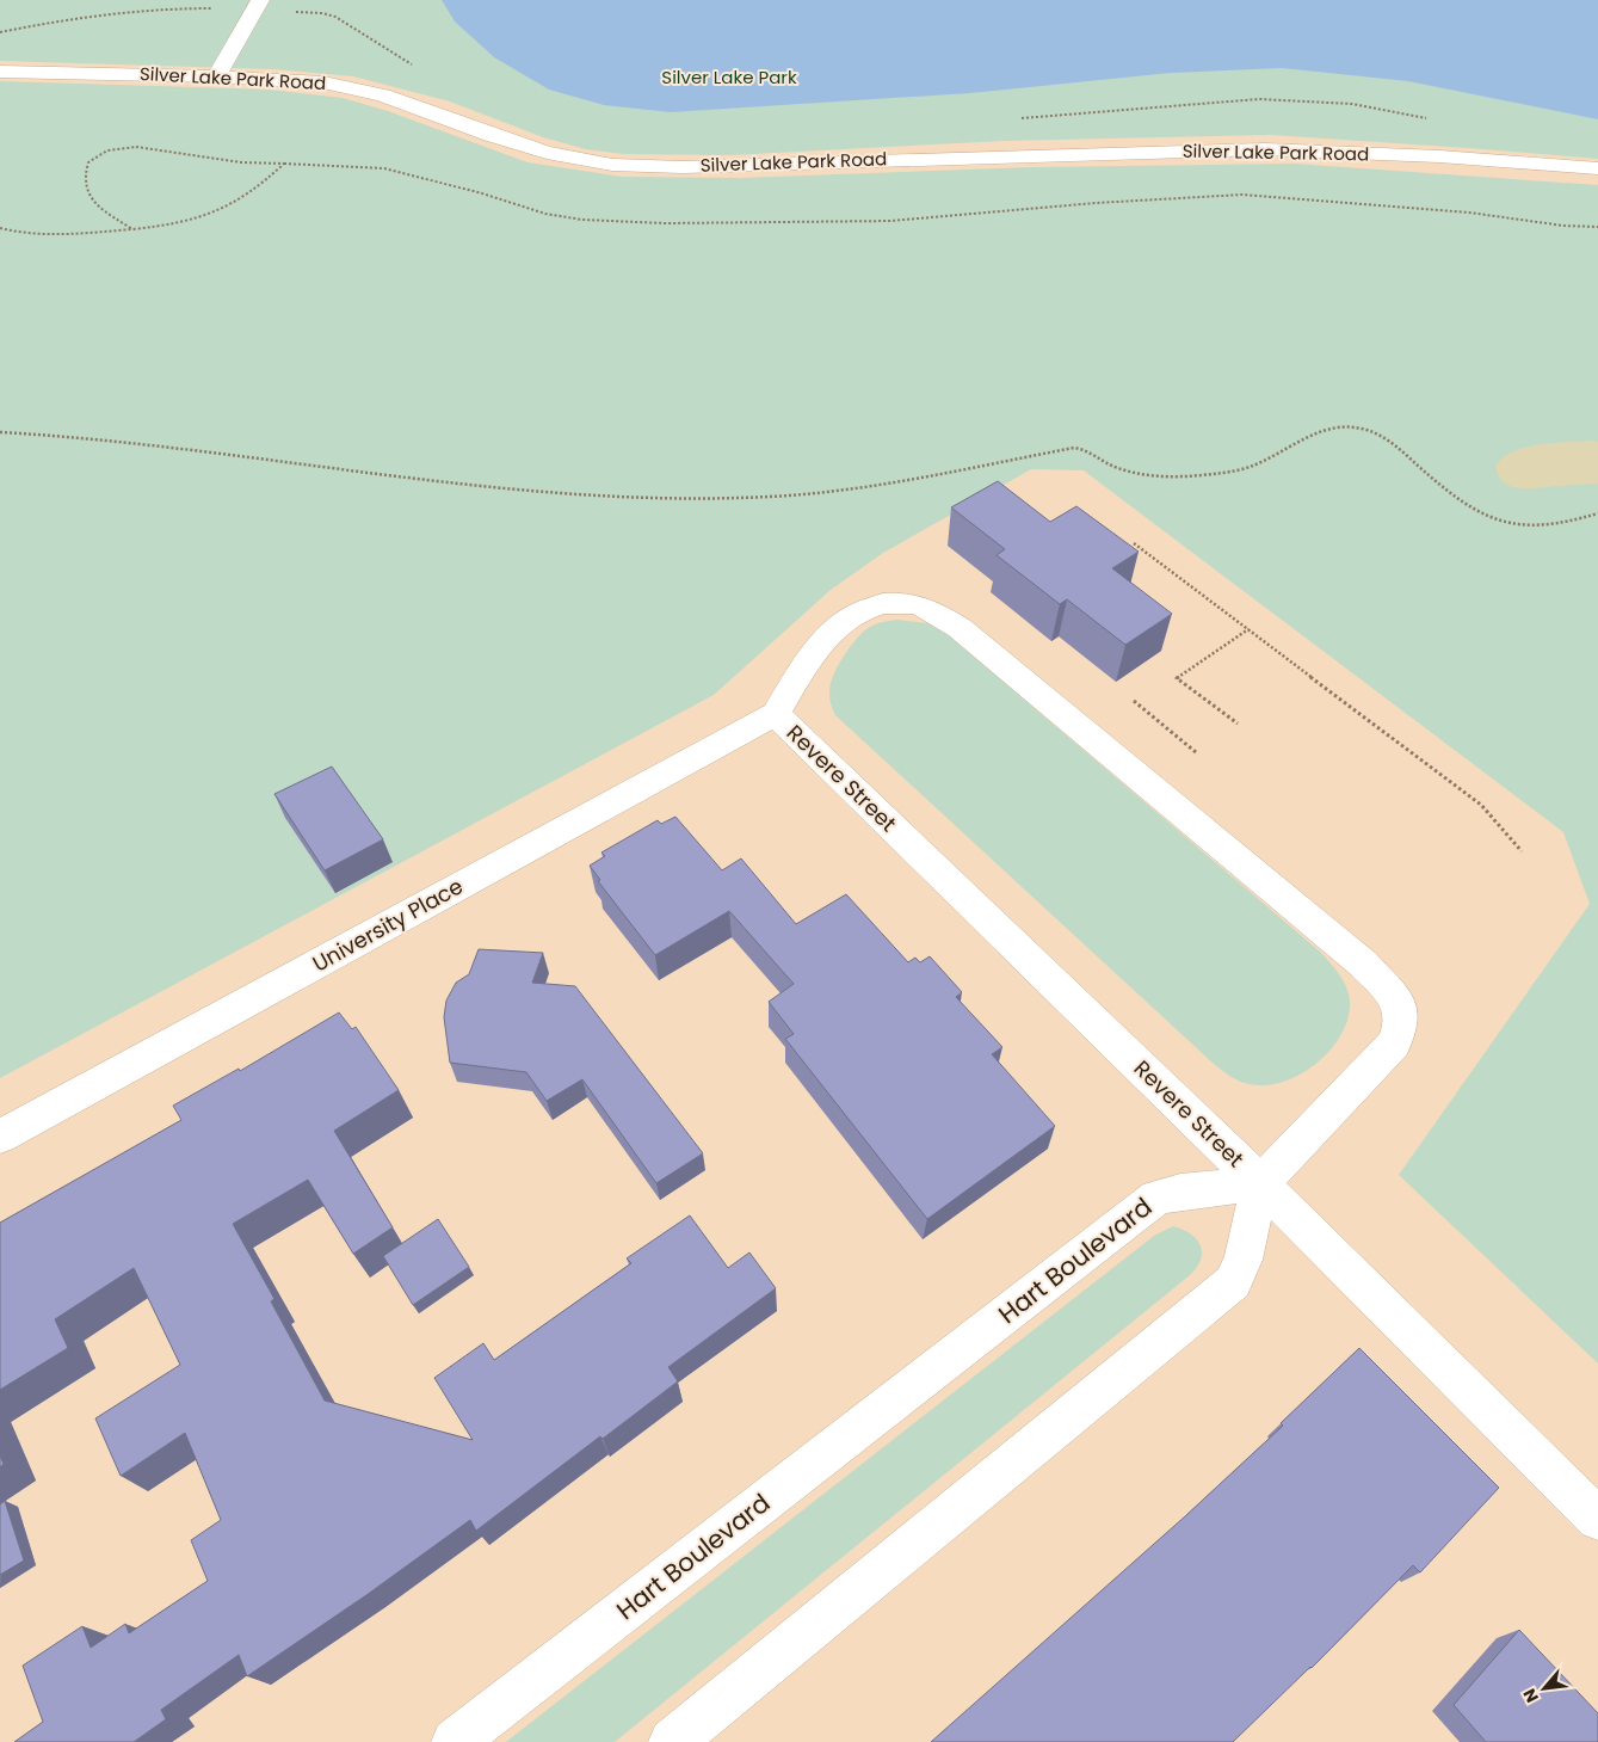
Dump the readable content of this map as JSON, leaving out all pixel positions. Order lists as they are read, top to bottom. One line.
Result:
{"streets":{"street":["Silver Lake Park Road","Revere Street","University Place","Hart Boulevard"]},"crossings":[["Revere Street","University Place"],["Revere Street","Hart Boulevard"]],"parks":["Silver Lake Park"],"north":"bottom left"}
